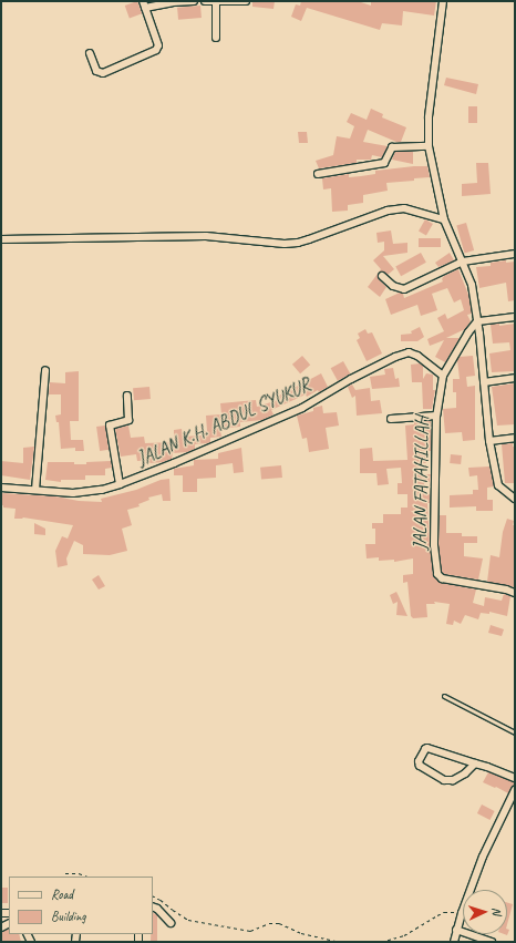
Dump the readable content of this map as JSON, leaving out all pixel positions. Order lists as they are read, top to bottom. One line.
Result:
{"streets":{"street":["JALAN K.H. ABDUL SYUKUR","JALAN FATAHILLAH"]},"crossings":[["JALAN K.H. ABDUL SYUKUR","JALAN FATAHILLAH"]],"legend":["Road","Building"],"north":"right"}
